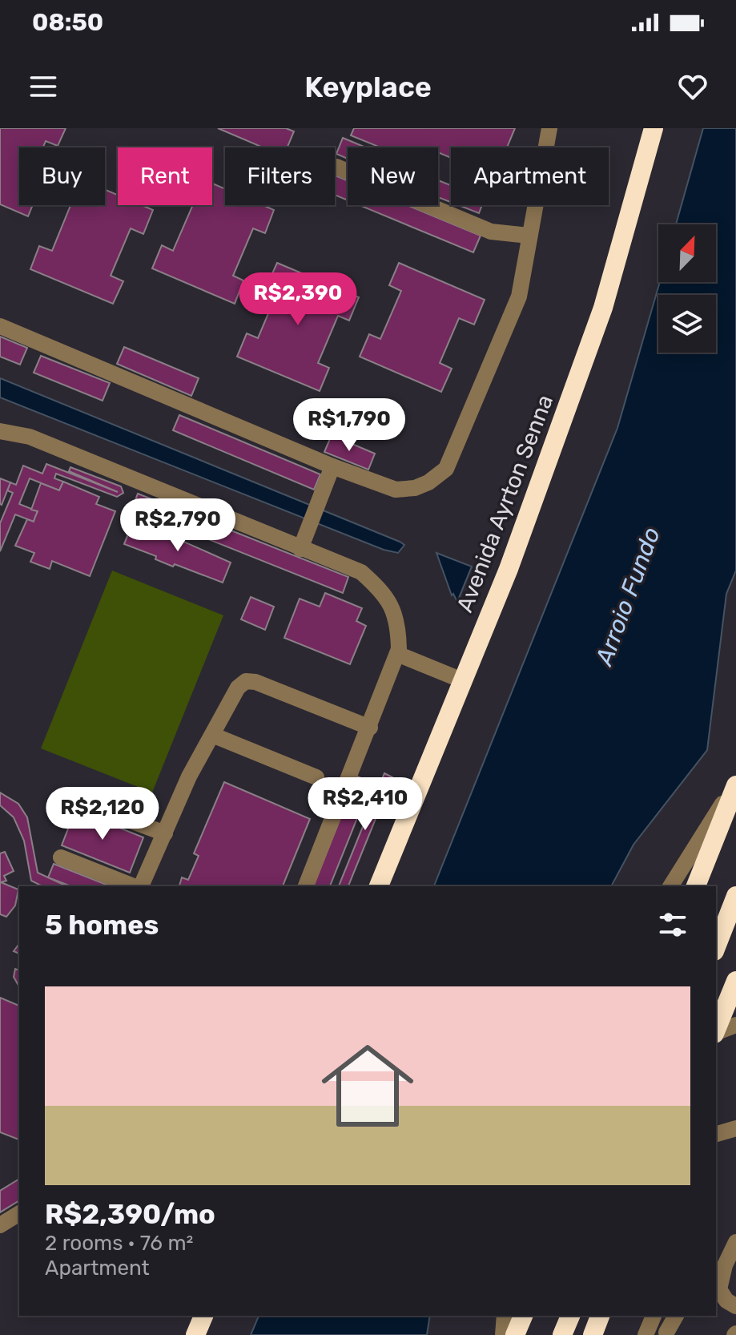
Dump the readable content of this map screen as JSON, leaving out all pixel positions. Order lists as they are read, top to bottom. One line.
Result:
{"streets":{"highway":["Avenida Ayrton Senna"]},"water":["Arroio Fundo"],"north":"top right","page":{"status":"08:50","header":"Keyplace","chip":["Buy","Rent","Filters","New","Apartment"],"price":["R$2,390","R$1,790","R$2,790","R$2,410","R$2,120"],"heading":"5 homes","list":[{"name":"R$2,390/mo","note":"2 rooms · 76 m² · Apartment"}]}}
